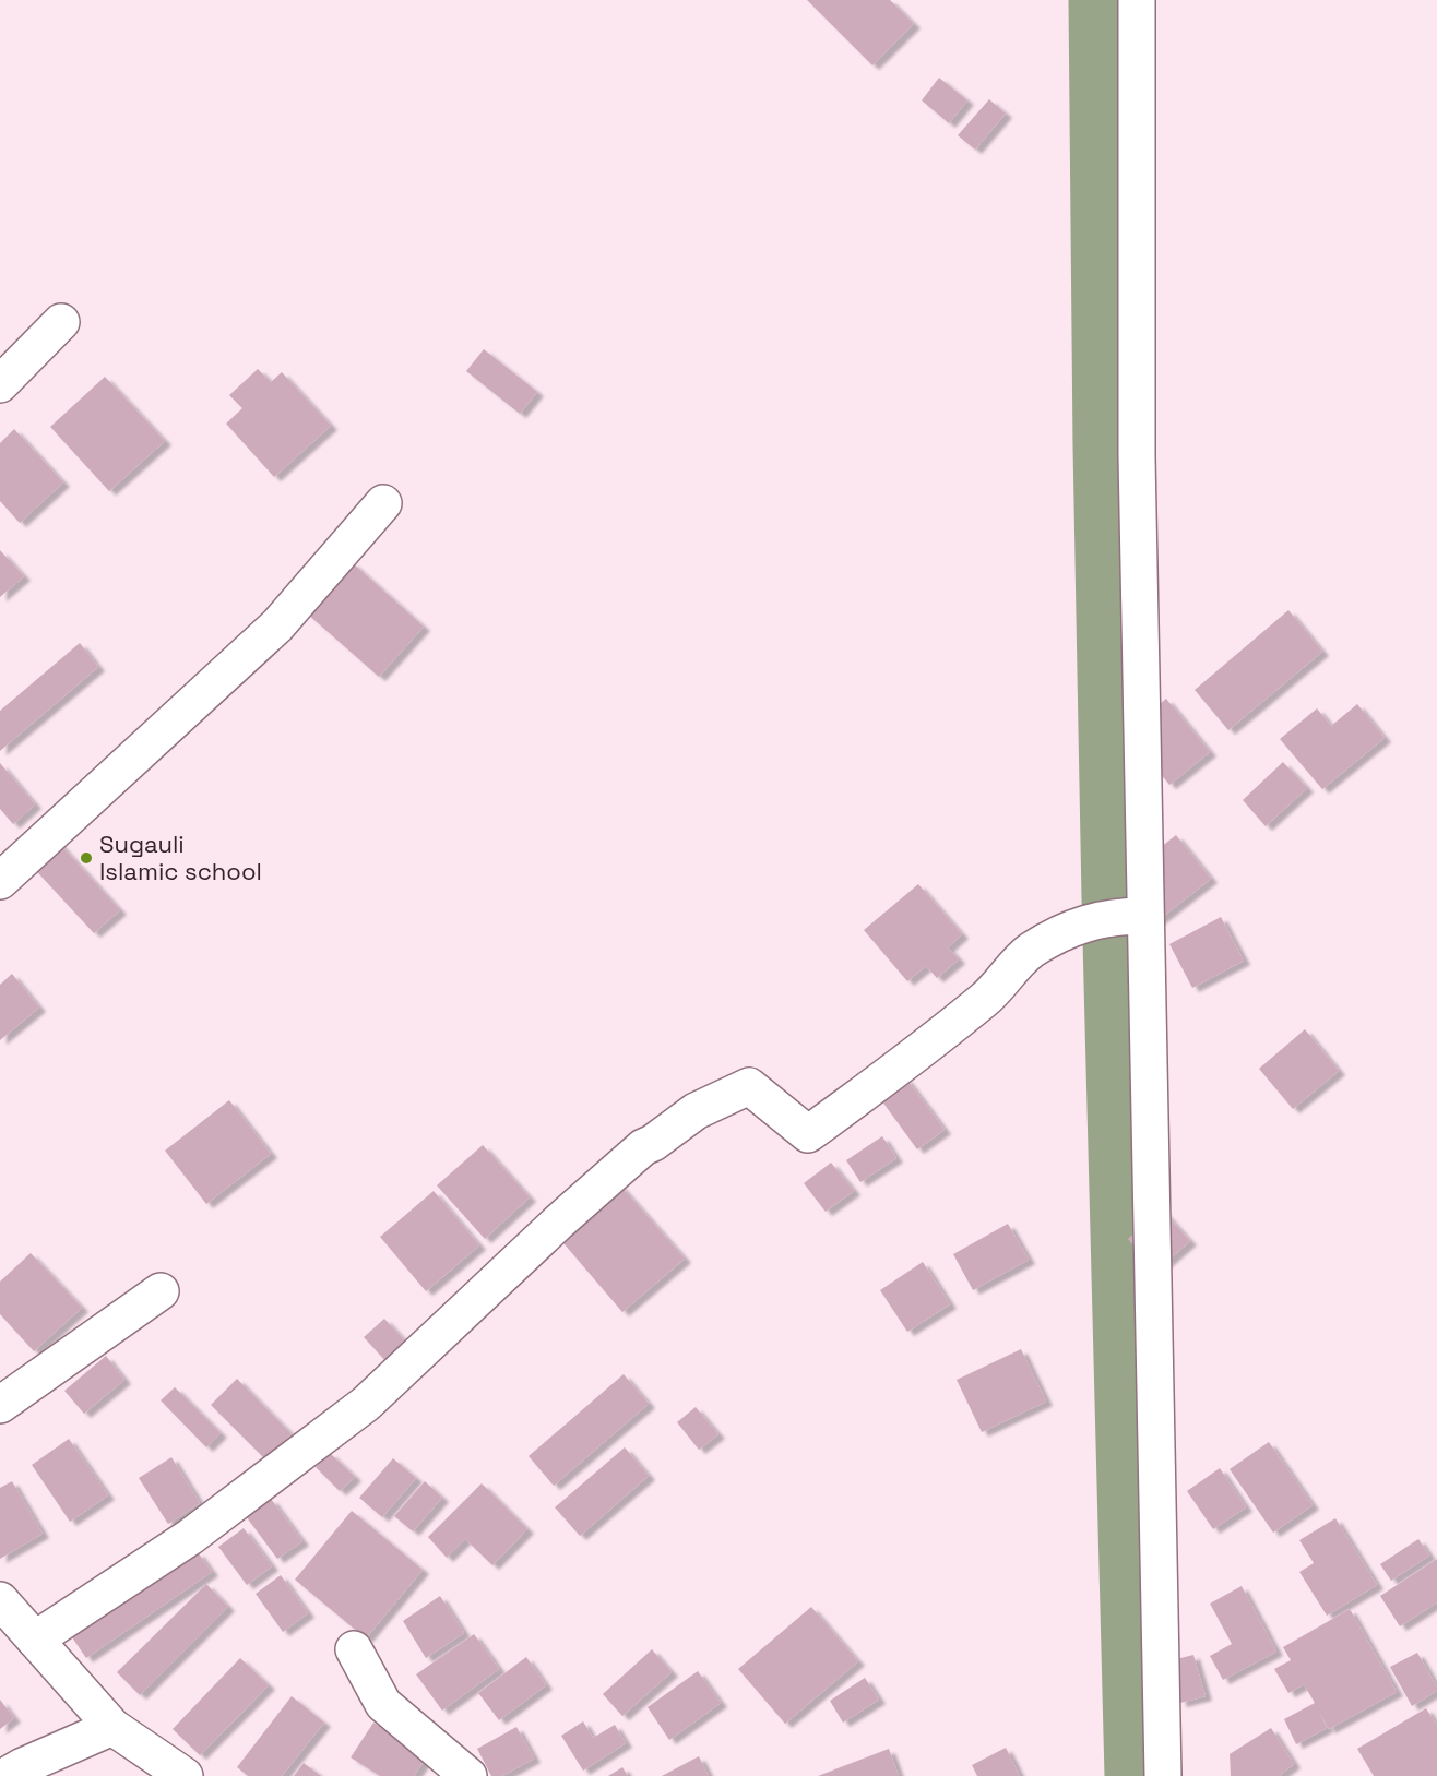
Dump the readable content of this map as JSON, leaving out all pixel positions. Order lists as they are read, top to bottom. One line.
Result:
{"places":["Sugauli Islamic school"]}
